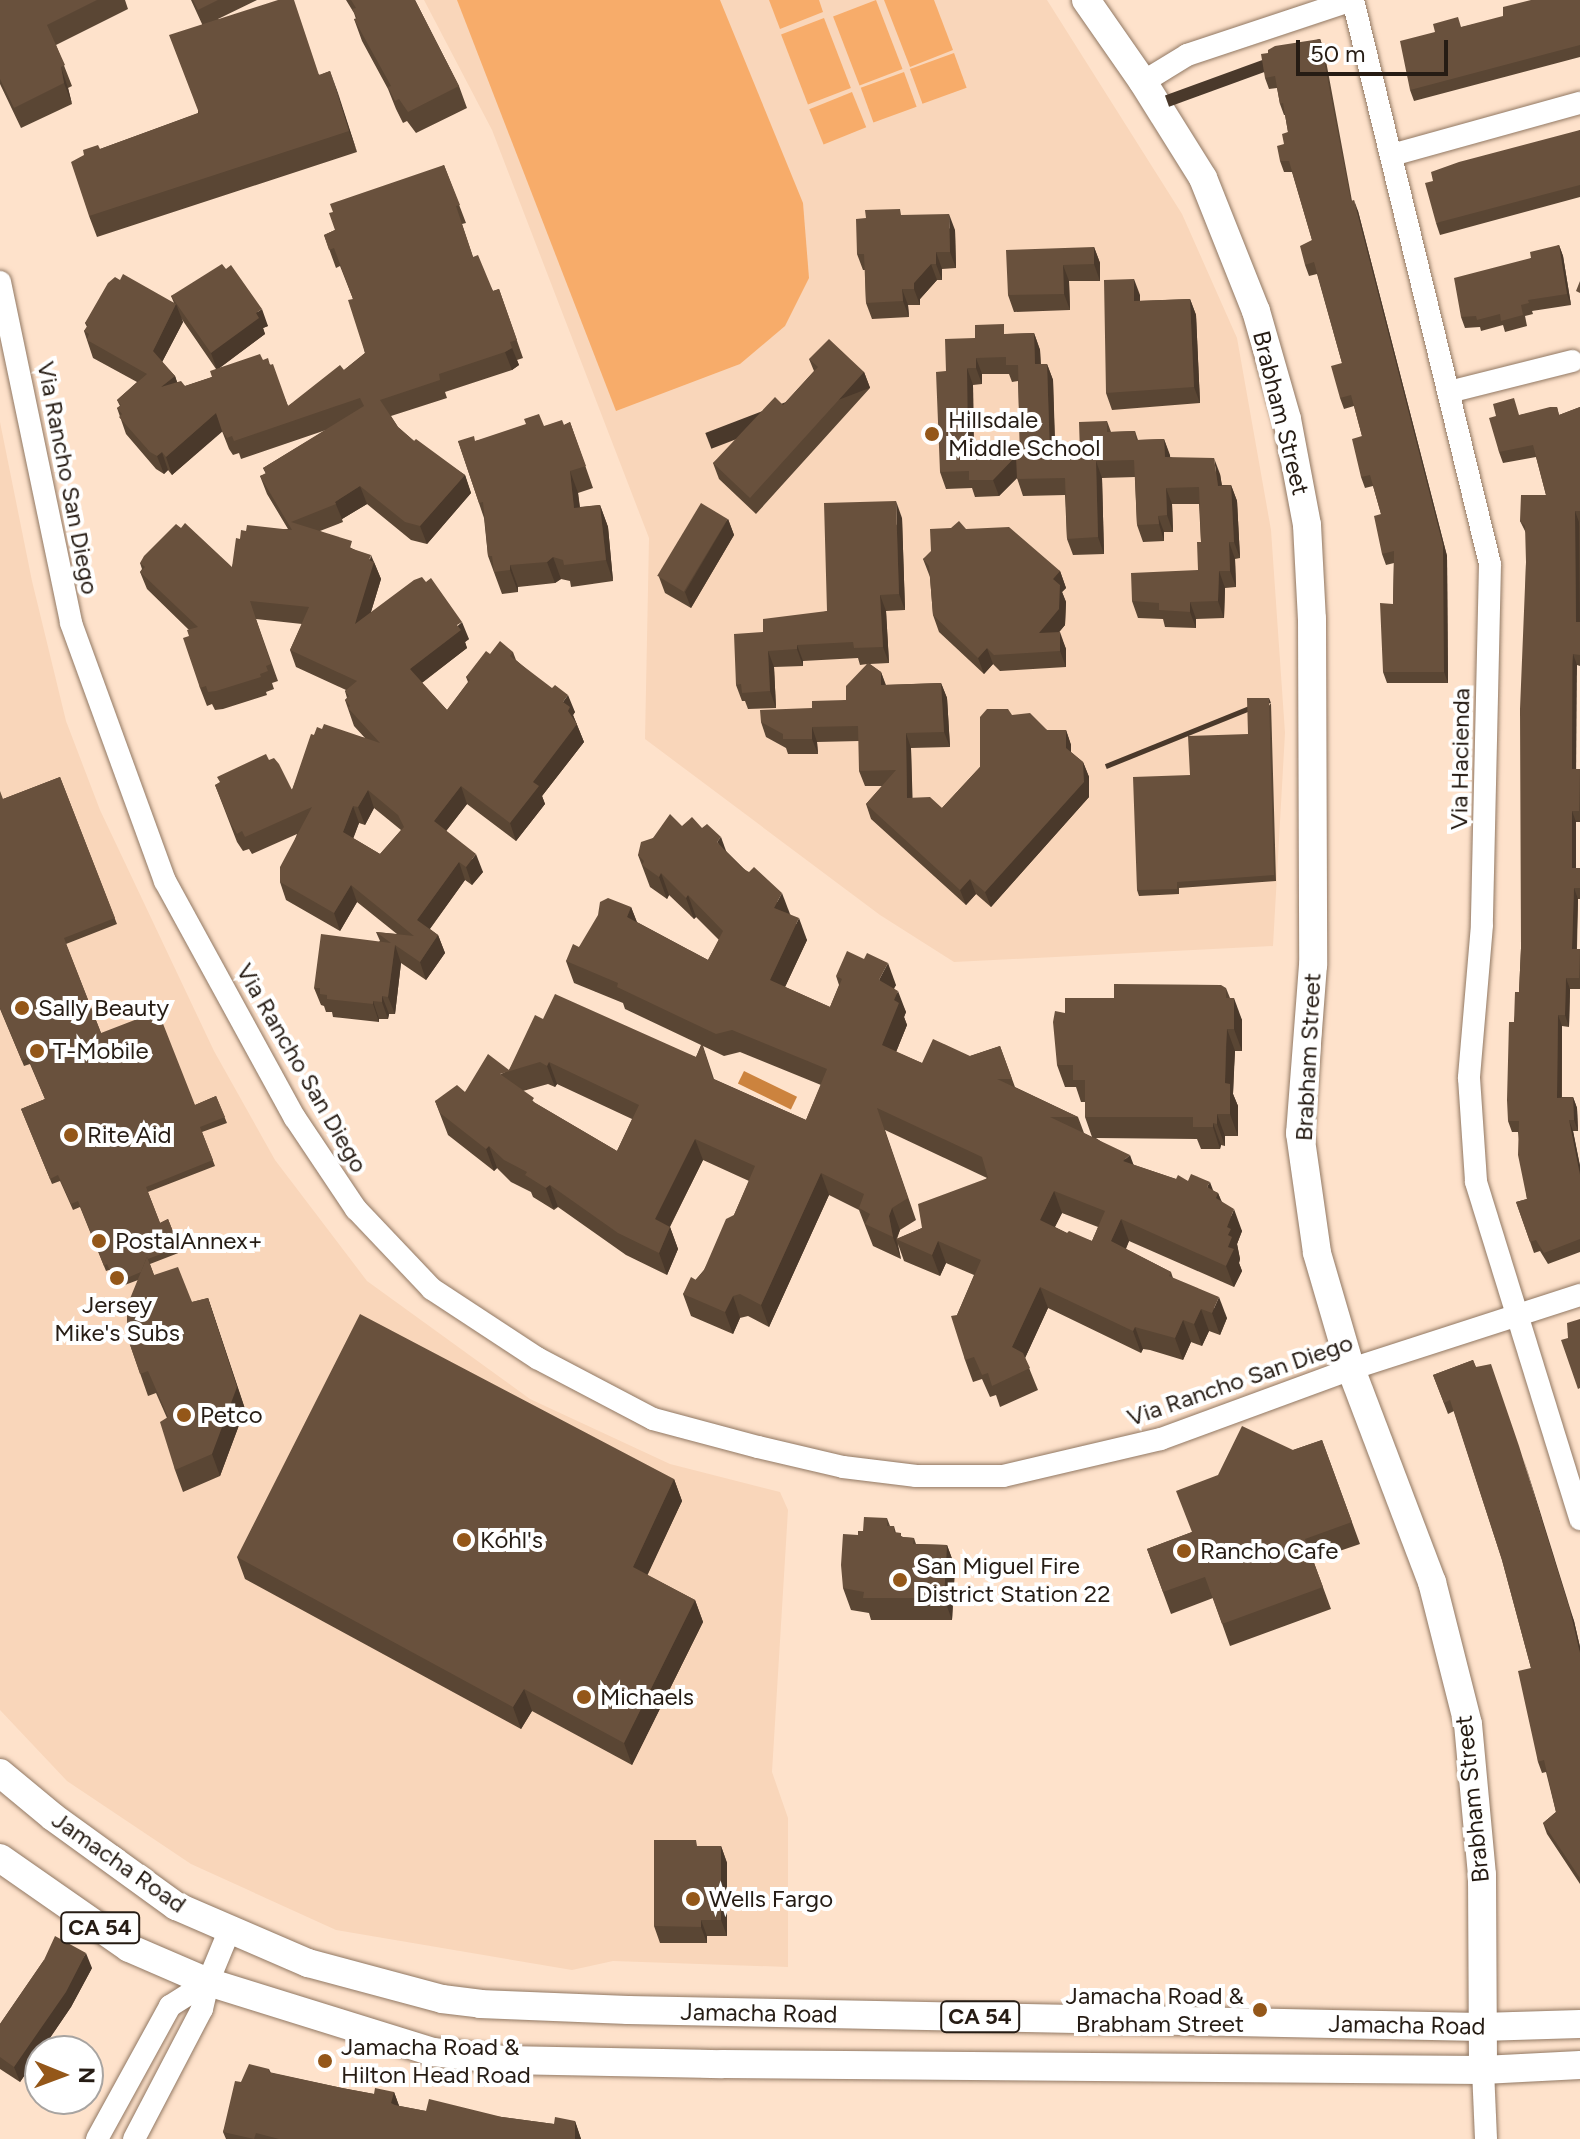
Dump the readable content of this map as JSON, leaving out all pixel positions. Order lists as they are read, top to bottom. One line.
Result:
{"streets":{"main road":["Brabham Street","Jamacha Road","CA 54"],"street":["Via Rancho San Diego","Via Hacienda"]},"crossings":[["Brabham Street","Via Rancho San Diego"],["Brabham Street","Jamacha Road"],["Via Rancho San Diego","Via Hacienda"]],"places":["Hillsdale Middle School","Sally Beauty","T-Mobile","Rite Aid","PostalAnnex+","Jersey Mike's Subs","Petco","Kohl's","Rancho Cafe","San Miguel Fire District Station 22","Michaels","Wells Fargo","Jamacha Road & Brabham Street","Jamacha Road & Hilton Head Road"],"scale_bar":"50 m","north":"right"}
